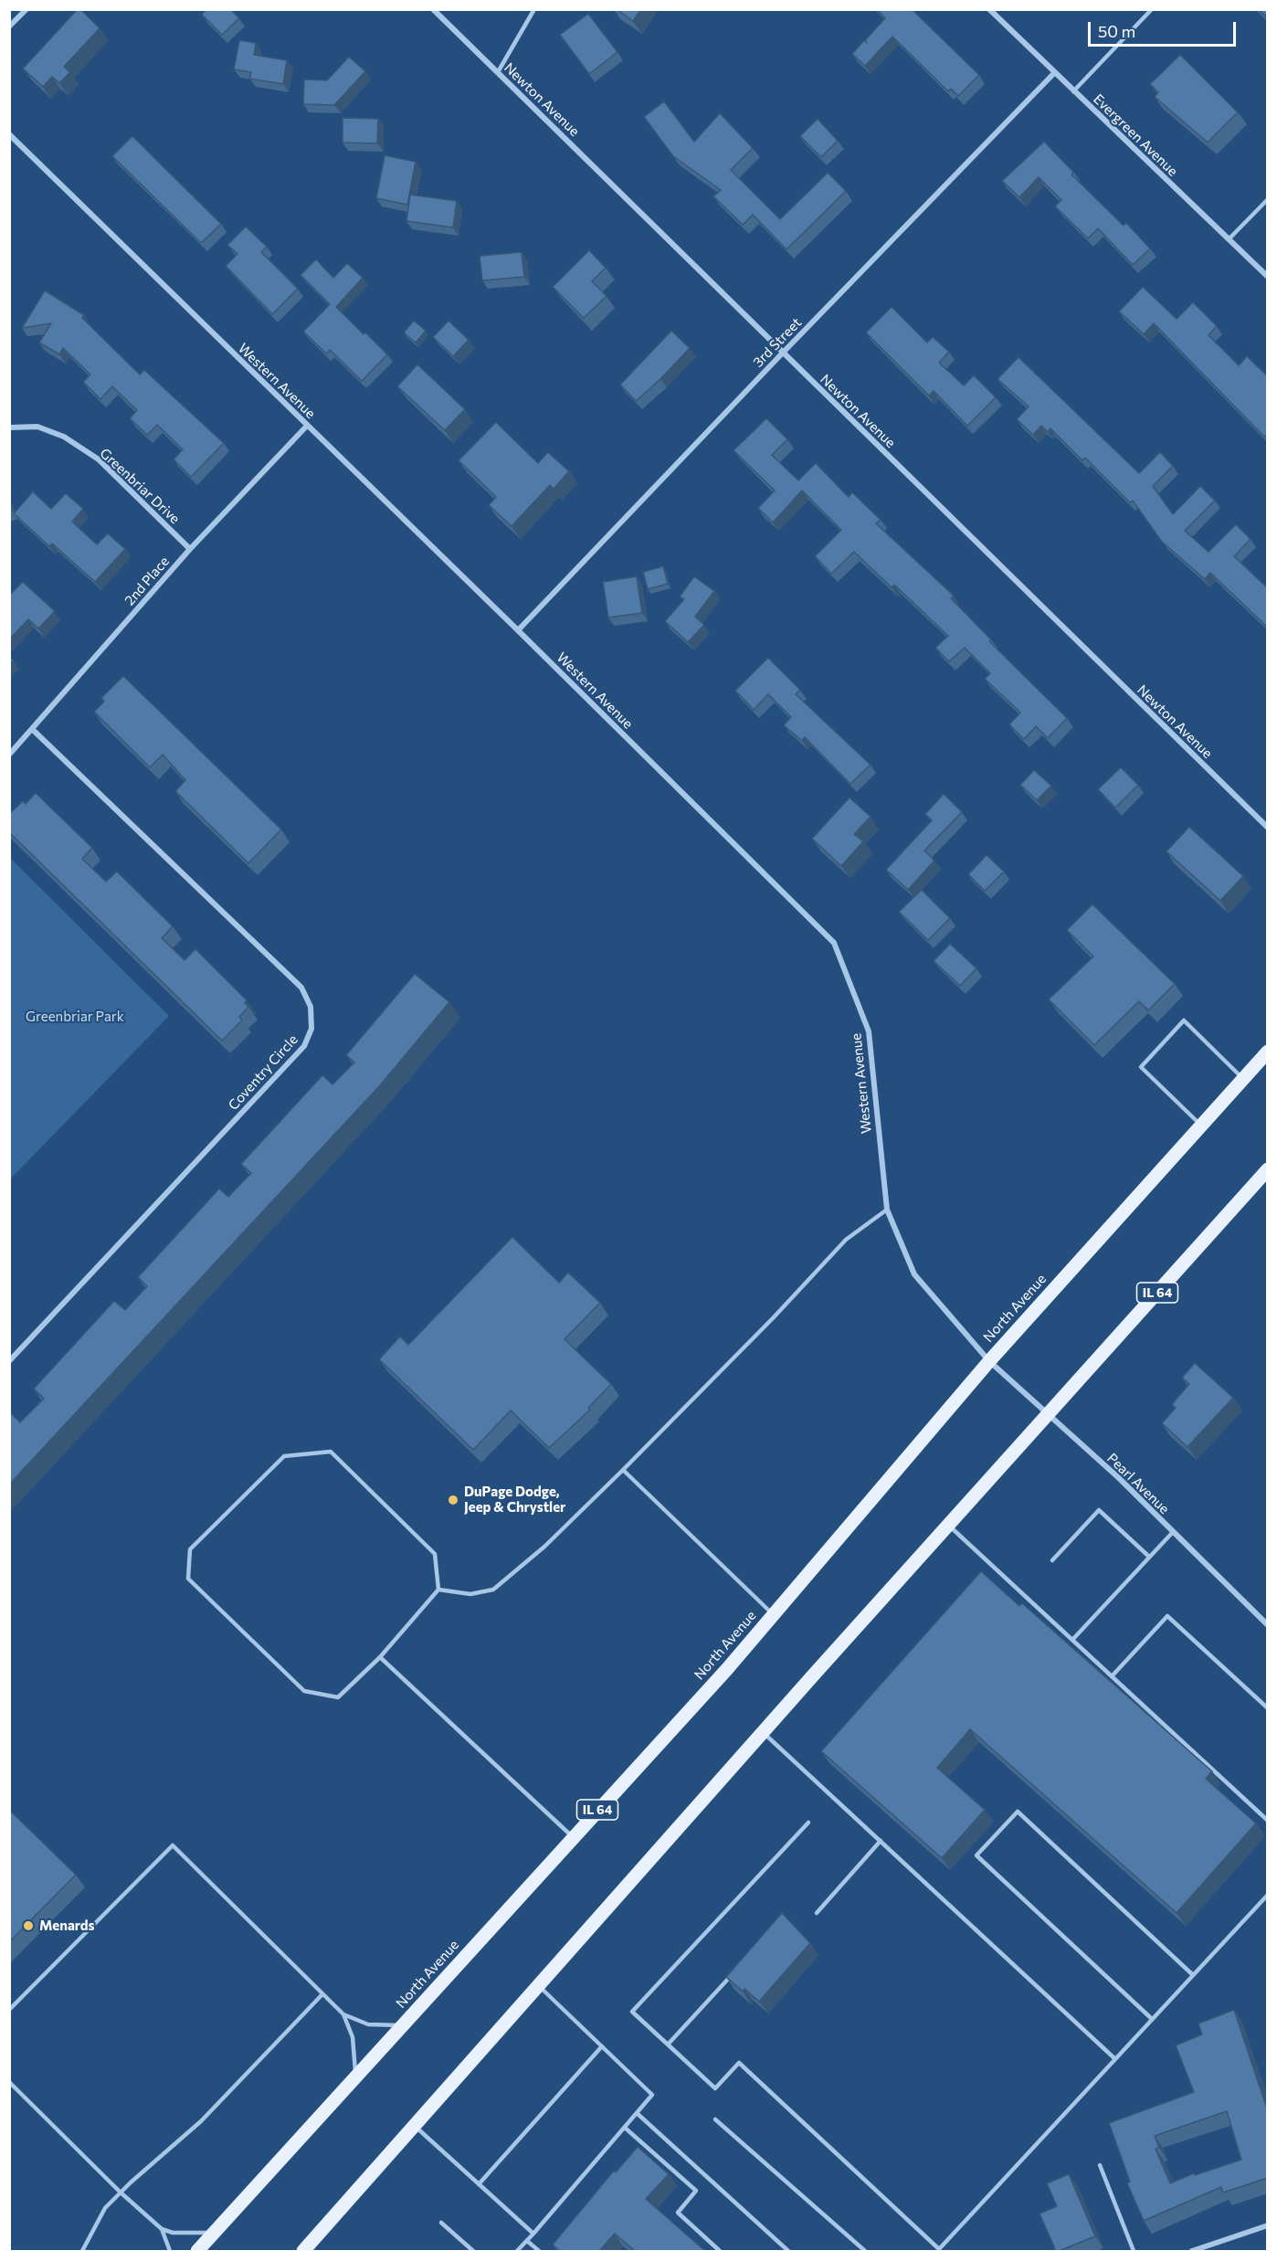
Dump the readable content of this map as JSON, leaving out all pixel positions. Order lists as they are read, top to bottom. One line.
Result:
{"streets":{"main road":["IL 64","North Avenue"],"street":["Newton Avenue","Evergreen Avenue","3rd Street","Western Avenue","Greenbriar Drive","2nd Place","Coventry Circle","Pearl Avenue"]},"crossings":[["Newton Avenue","3rd Street"],["Evergreen Avenue","3rd Street"],["3rd Street","Western Avenue"],["Western Avenue","2nd Place"],["Western Avenue","North Avenue"],["Western Avenue","Pearl Avenue"],["Greenbriar Drive","2nd Place"],["2nd Place","Coventry Circle"],["IL 64","Pearl Avenue"],["North Avenue","Pearl Avenue"]],"parks":["Greenbriar Park"],"places":["DuPage Dodge, Jeep & Chrystler","Menards"],"scale_bar":"50 m"}
